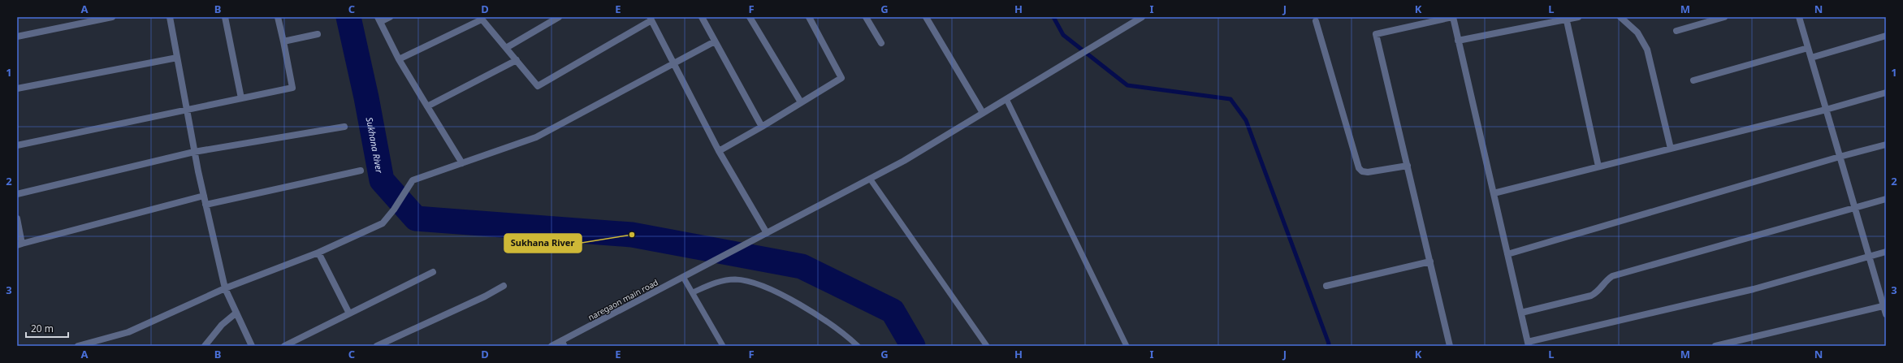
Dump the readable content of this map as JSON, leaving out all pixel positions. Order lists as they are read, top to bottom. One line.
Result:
{"streets":{"street":["naregaon main road"]},"water":["Sukhana River"],"places":["Sukhana River"],"scale_bar":"20 m","grid":{"columns":["A","B","C","D","E","F","G","H","I","J","K","L","M","N"],"rows":["1","2","3"]}}
